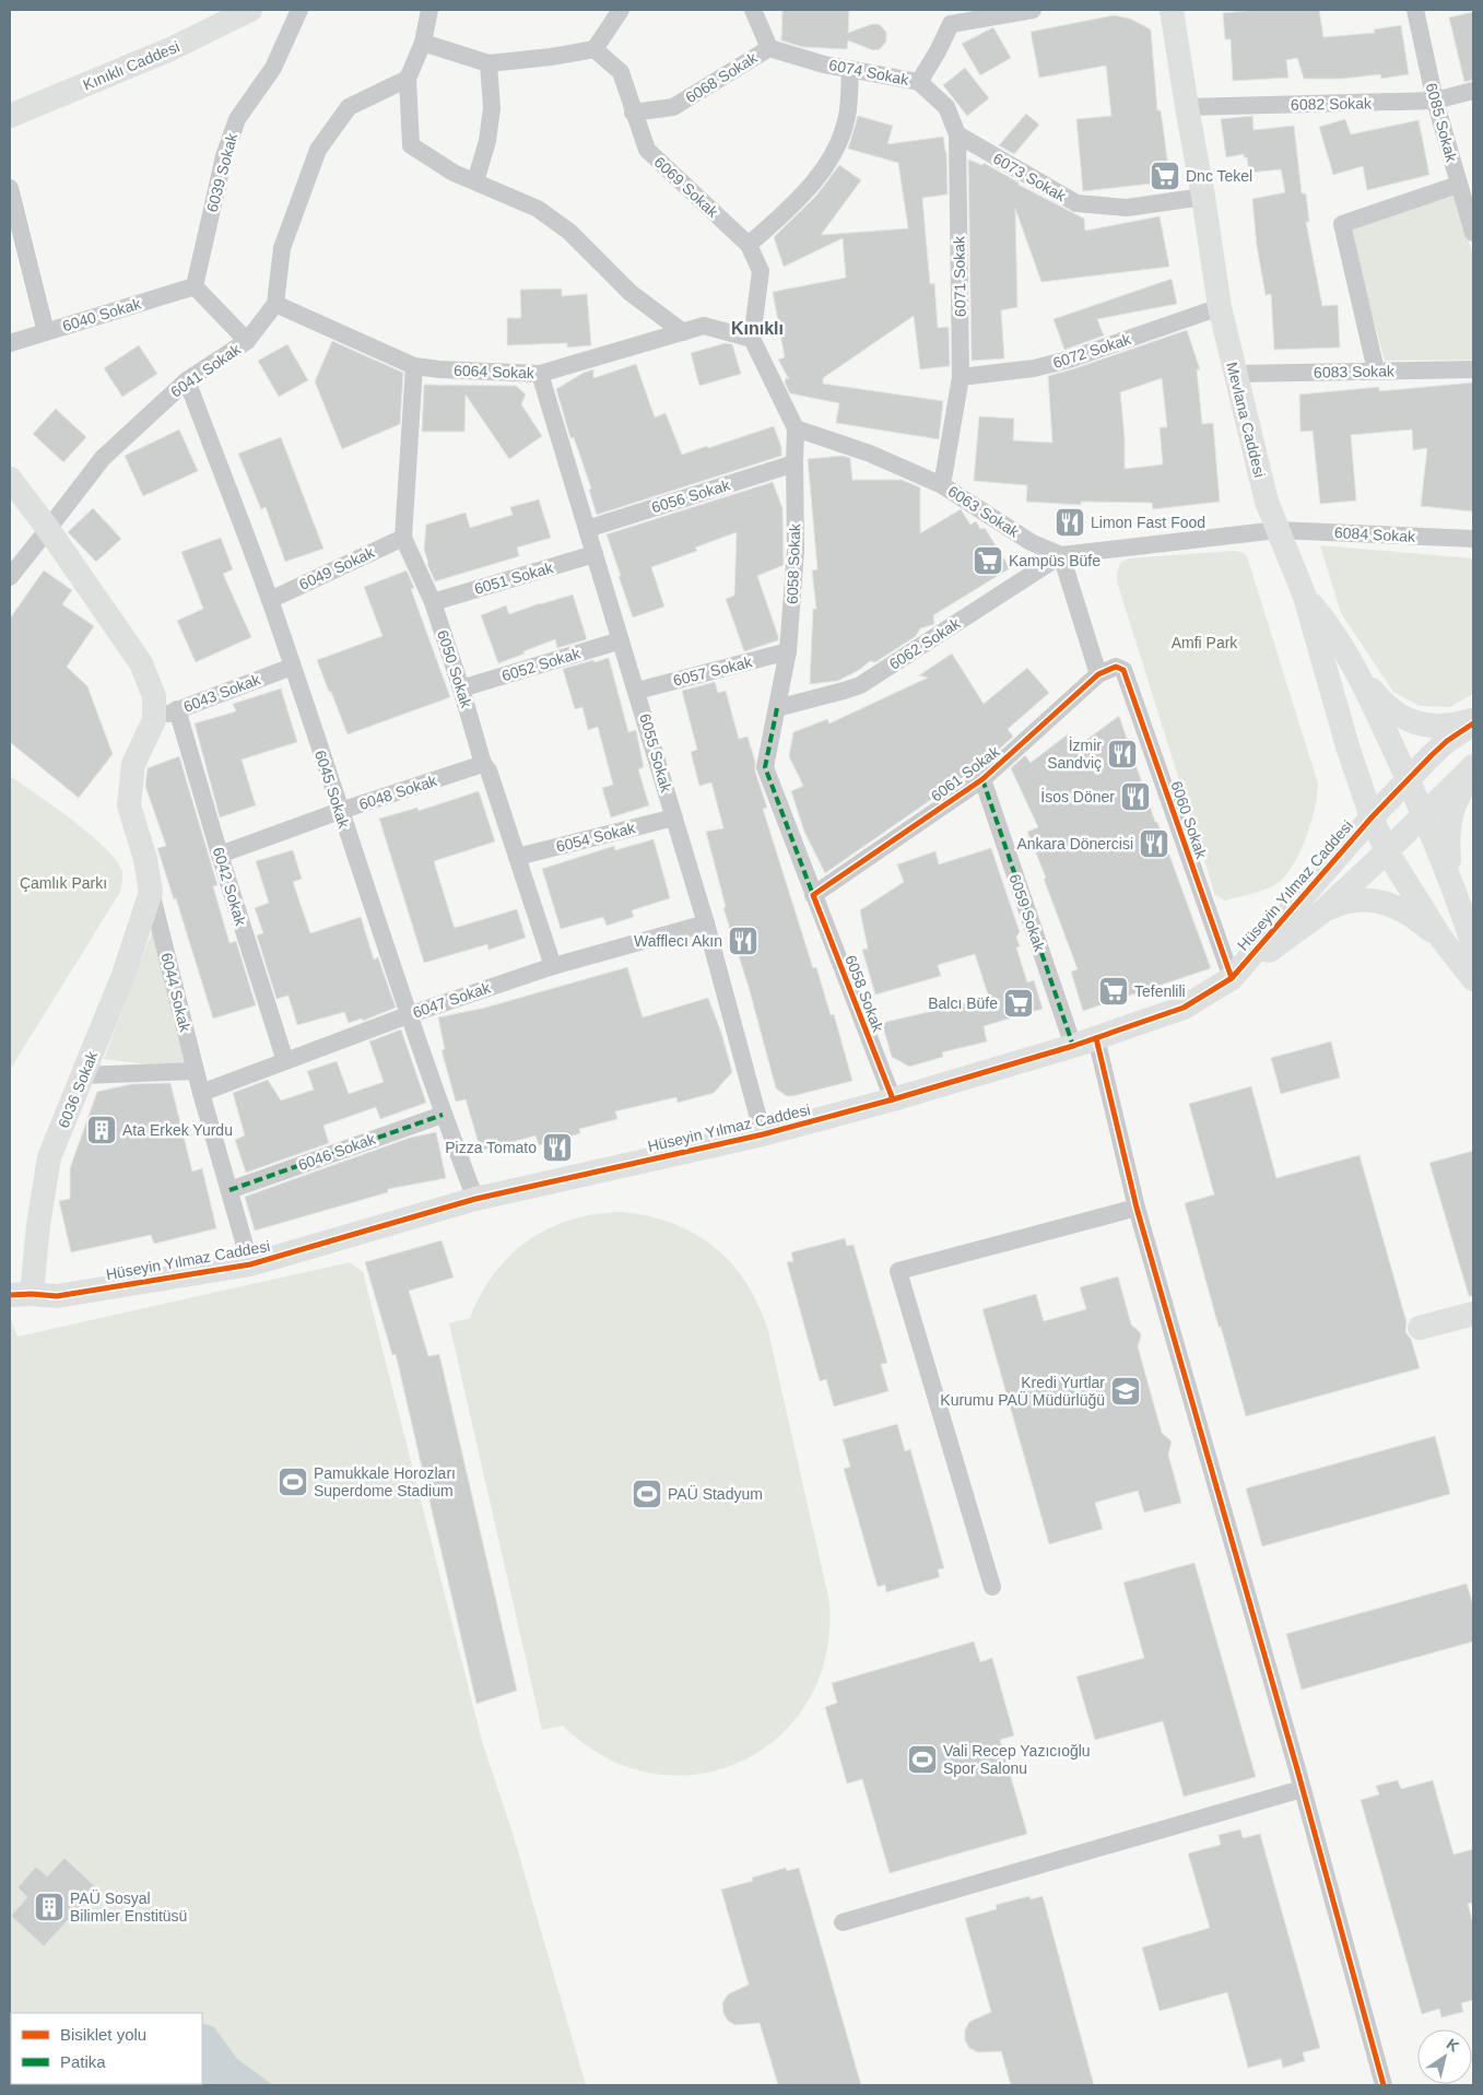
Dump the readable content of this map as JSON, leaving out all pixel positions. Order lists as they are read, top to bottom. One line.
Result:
{"streets":{"street":["Kınıklı Caddesi","6074 Sokak","6068 Sokak","6082 Sokak","6085 Sokak","6039 Sokak","6073 Sokak","6069 Sokak","6071 Sokak","6040 Sokak","6072 Sokak","6041 Sokak","6064 Sokak","6083 Sokak","Mevlana Caddesi","6056 Sokak","6063 Sokak","6084 Sokak","6058 Sokak","6049 Sokak","6051 Sokak","6062 Sokak","6052 Sokak","6050 Sokak","6057 Sokak","6043 Sokak","6055 Sokak","6061 Sokak","6045 Sokak","6048 Sokak","6060 Sokak","6054 Sokak","Hüseyin Yılmaz Caddesi","6042 Sokak","6059 Sokak","6044 Sokak","6047 Sokak","6036 Sokak","6046 Sokak"]},"crossings":[["6074 Sokak","6068 Sokak"],["6074 Sokak","6071 Sokak"],["6068 Sokak","6069 Sokak"],["6082 Sokak","6085 Sokak"],["6082 Sokak","Mevlana Caddesi"],["6039 Sokak","6040 Sokak"],["6073 Sokak","6071 Sokak"],["6073 Sokak","Mevlana Caddesi"],["6069 Sokak","6064 Sokak"],["6071 Sokak","6072 Sokak"],["6071 Sokak","6063 Sokak"],["6072 Sokak","Mevlana Caddesi"],["6041 Sokak","6064 Sokak"],["6041 Sokak","6045 Sokak"],["6064 Sokak","6050 Sokak"],["6064 Sokak","6055 Sokak"],["6083 Sokak","Mevlana Caddesi"],["Mevlana Caddesi","6063 Sokak"],["Mevlana Caddesi","6084 Sokak"],["Mevlana Caddesi","Hüseyin Yılmaz Caddesi"],["6056 Sokak","6058 Sokak"],["6056 Sokak","6055 Sokak"],["6063 Sokak","6084 Sokak"],["6063 Sokak","6058 Sokak"],["6063 Sokak","6062 Sokak"],["6058 Sokak","6062 Sokak"],["6058 Sokak","6057 Sokak"],["6058 Sokak","6061 Sokak"],["6058 Sokak","Hüseyin Yılmaz Caddesi"],["6049 Sokak","6050 Sokak"],["6049 Sokak","6045 Sokak"],["6051 Sokak","6050 Sokak"],["6051 Sokak","6055 Sokak"],["6052 Sokak","6050 Sokak"],["6052 Sokak","6055 Sokak"],["6050 Sokak","6048 Sokak"],["6050 Sokak","6054 Sokak"],["6050 Sokak","6047 Sokak"],["6057 Sokak","6055 Sokak"],["6043 Sokak","6045 Sokak"],["6043 Sokak","6042 Sokak"],["6043 Sokak","6044 Sokak"],["6055 Sokak","6054 Sokak"],["6055 Sokak","Hüseyin Yılmaz Caddesi"],["6055 Sokak","6047 Sokak"],["6061 Sokak","6060 Sokak"],["6061 Sokak","6059 Sokak"],["6045 Sokak","6048 Sokak"],["6045 Sokak","Hüseyin Yılmaz Caddesi"],["6045 Sokak","6047 Sokak"],["6045 Sokak","6046 Sokak"],["6048 Sokak","6042 Sokak"],["6060 Sokak","Hüseyin Yılmaz Caddesi"],["Hüseyin Yılmaz Caddesi","6059 Sokak"],["Hüseyin Yılmaz Caddesi","6044 Sokak"],["Hüseyin Yılmaz Caddesi","6036 Sokak"],["6042 Sokak","6047 Sokak"],["6044 Sokak","6047 Sokak"],["6044 Sokak","6036 Sokak"],["6044 Sokak","6046 Sokak"]],"districts":["Kınıklı"],"parks":["Amfi Park","Çamlık Parkı"],"places":{"supermarket":["Dnc Tekel","Kampüs Büfe","Tefenlili","Balcı Büfe"],"restaurant":["Limon Fast Food","İzmir Sandviç","İsos Döner","Ankara Dönercisi","Wafflecı Akın","Pizza Tomato"],"building":["Ata Erkek Yurdu","PAÜ Sosyal Bilimler Enstitüsü"],"school or university":["Kredi Yurtlar Kurumu PAÜ Müdürlüğü"],"sports":["Pamukkale Horozları Superdome Stadium","PAÜ Stadyum","Vali Recep Yazıcıoğlu Spor Salonu"]},"legend":["Bisiklet yolu","Patika"],"north":"top right"}
